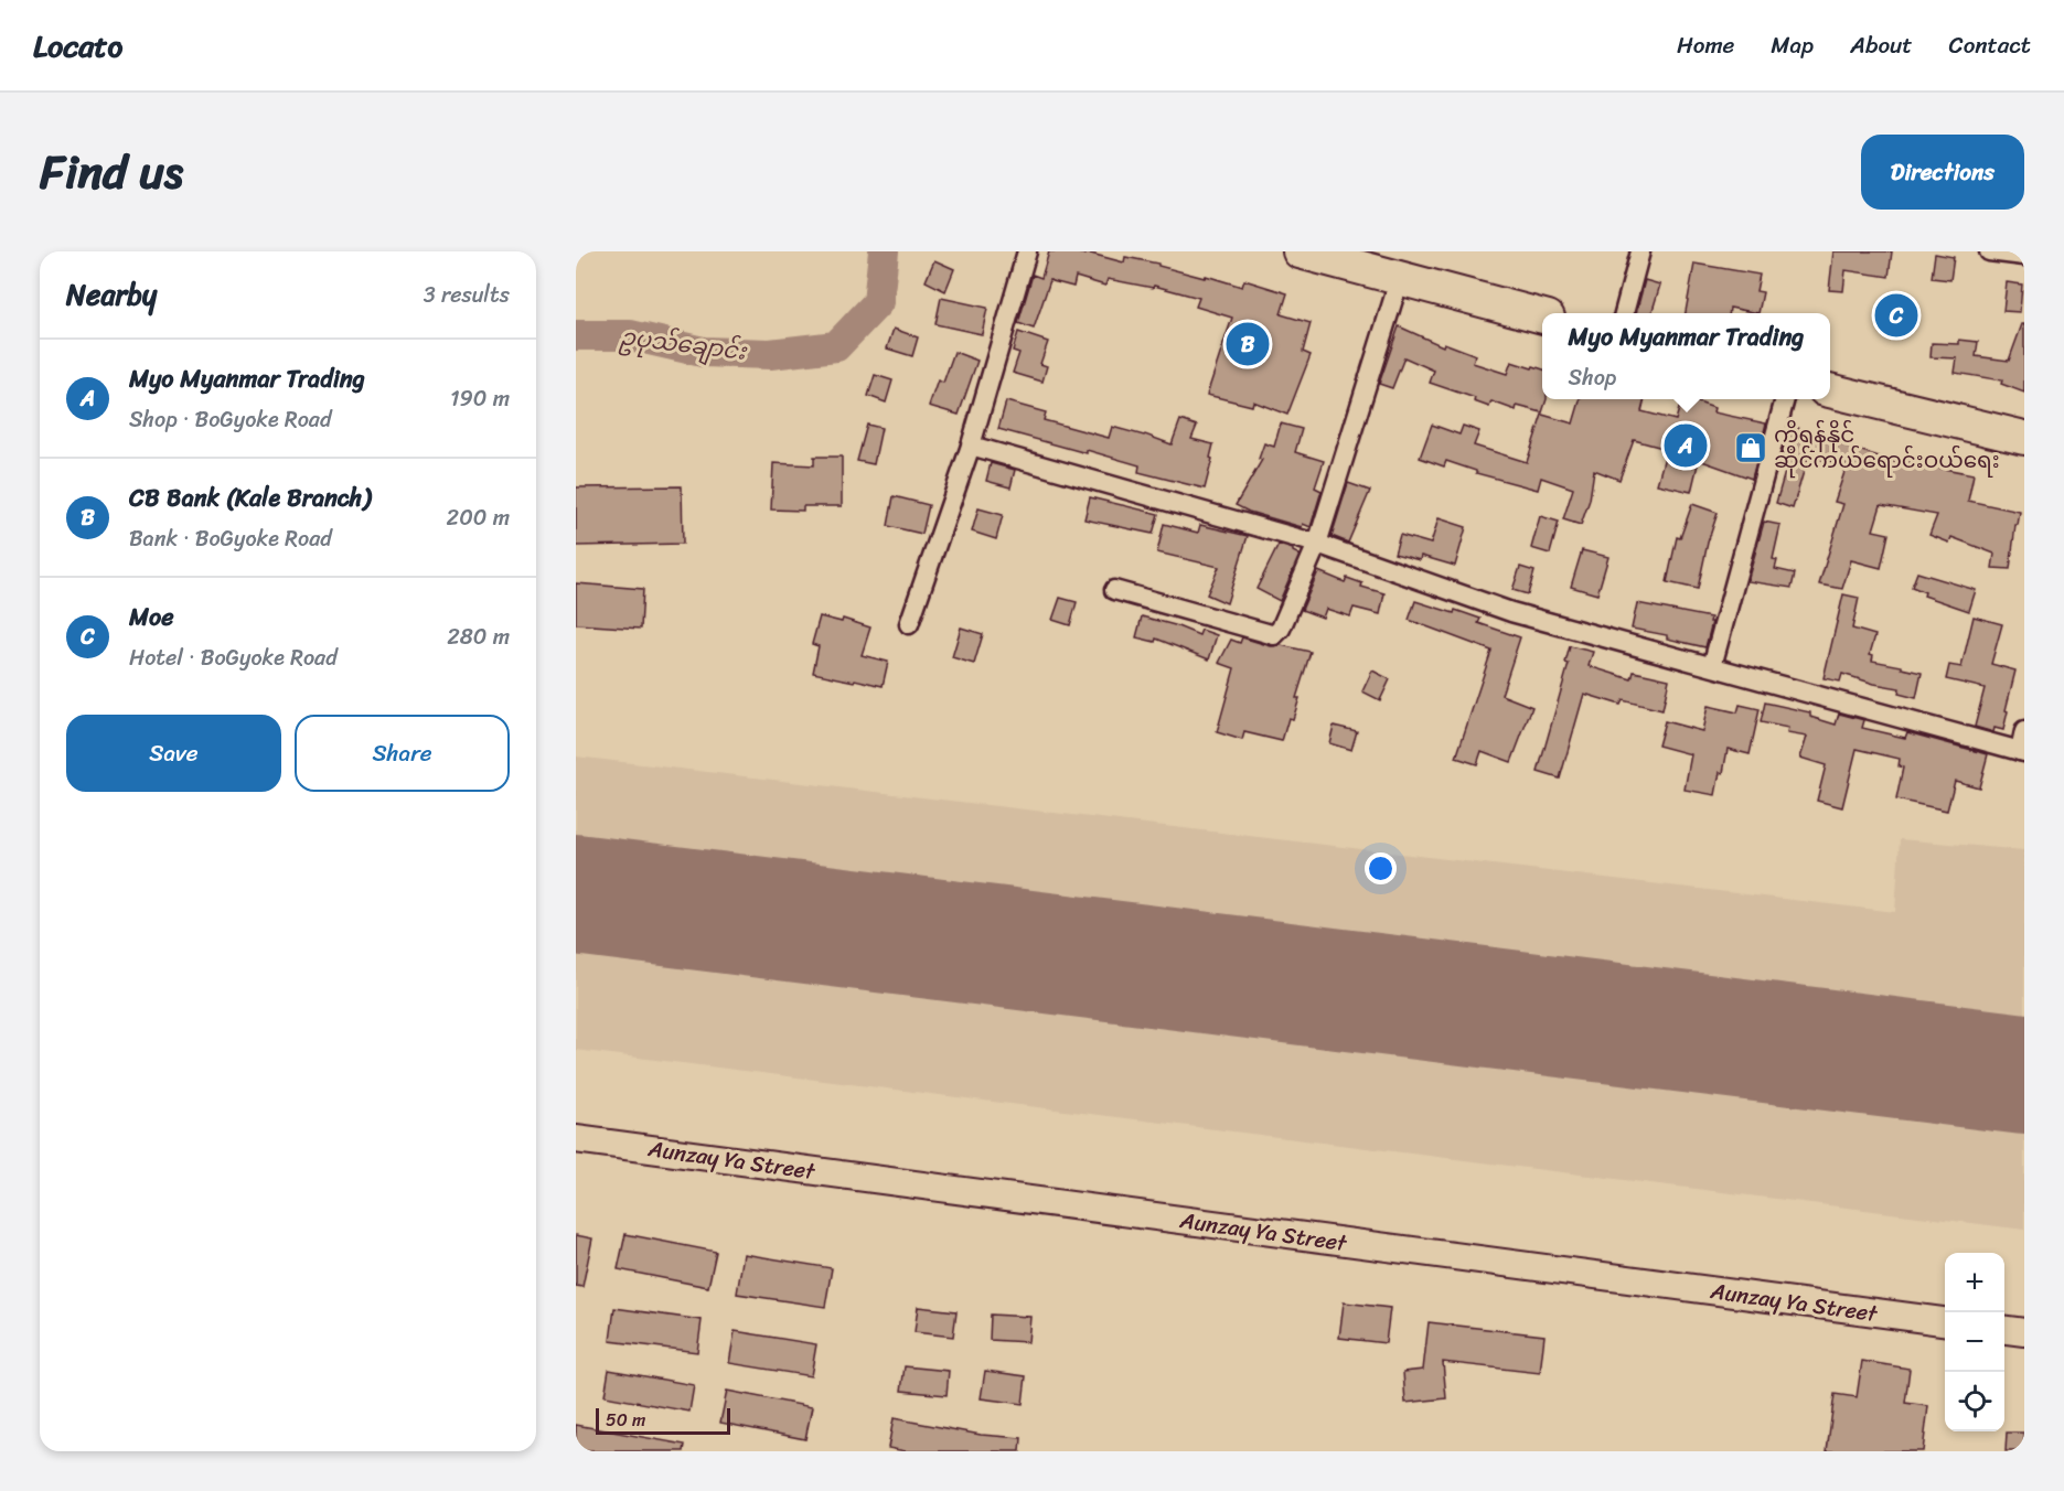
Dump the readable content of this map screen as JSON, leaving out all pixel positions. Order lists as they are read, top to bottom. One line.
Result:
{"streets":{"street":["Aunzay Ya Street"]},"water":["ဥပုသ်ချောင်း"],"places":{"shop":["ကိုရန်နိုင် ဆိုင်ကယ်ရောင်းဝယ်ရေး"]},"scale_bar":"50 m","page":{"header":"Locato","nav":["Home","Map","About","Contact"],"title":"Find us","buttons":["Directions",["Save","Share"]],"heading":["Nearby","3 results"],"pins":["C","B","A"],"popup":["Myo Myanmar Trading","Shop"],"list":[{"mark":"A","name":"Myo Myanmar Trading","note":"Shop · BoGyoke Road","value":"190 m"},{"mark":"B","name":"CB Bank (Kale Branch)","note":"Bank · BoGyoke Road","value":"200 m"},{"mark":"C","name":"Moe","note":"Hotel · BoGyoke Road","value":"280 m"}],"map_buttons":["+","−"],"scale":"50 m"}}
